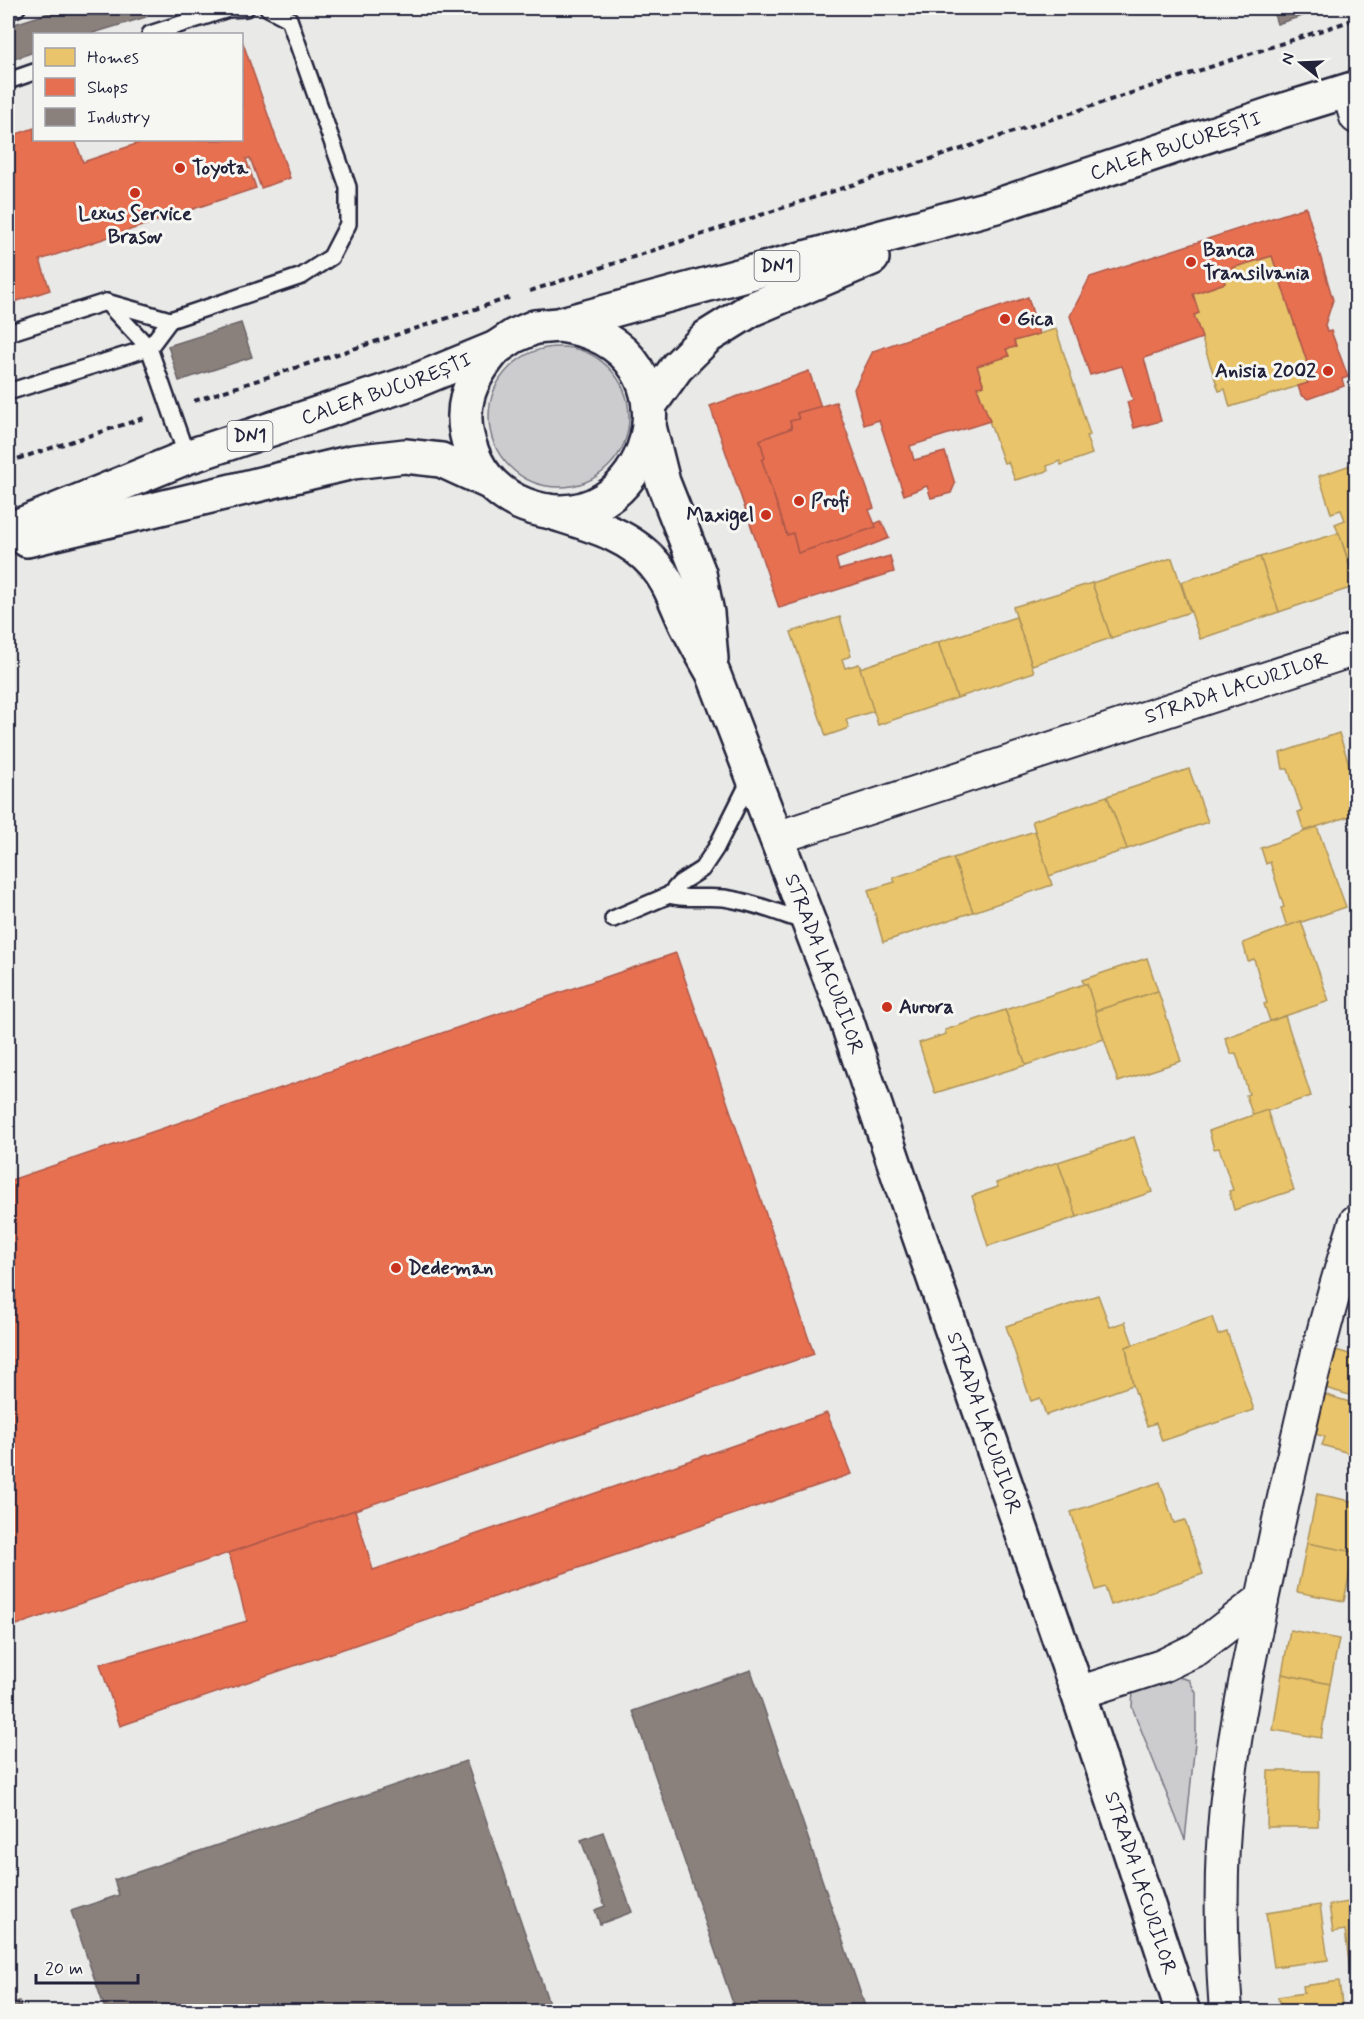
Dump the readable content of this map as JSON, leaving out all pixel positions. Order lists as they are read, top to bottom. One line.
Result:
{"streets":{"main road":["CALEA BUCUREȘTI","DN1","STRADA LACURILOR"]},"crossings":[["CALEA BUCUREȘTI","STRADA LACURILOR"]],"places":["Toyota","Lexus Service Brasov","Banca Transilvania","Gica","Anisia 2002","Profi","Maxigel","Aurora","Dedeman"],"legend":["Homes","Shops","Industry"],"scale_bar":"20 m","north":"left"}
